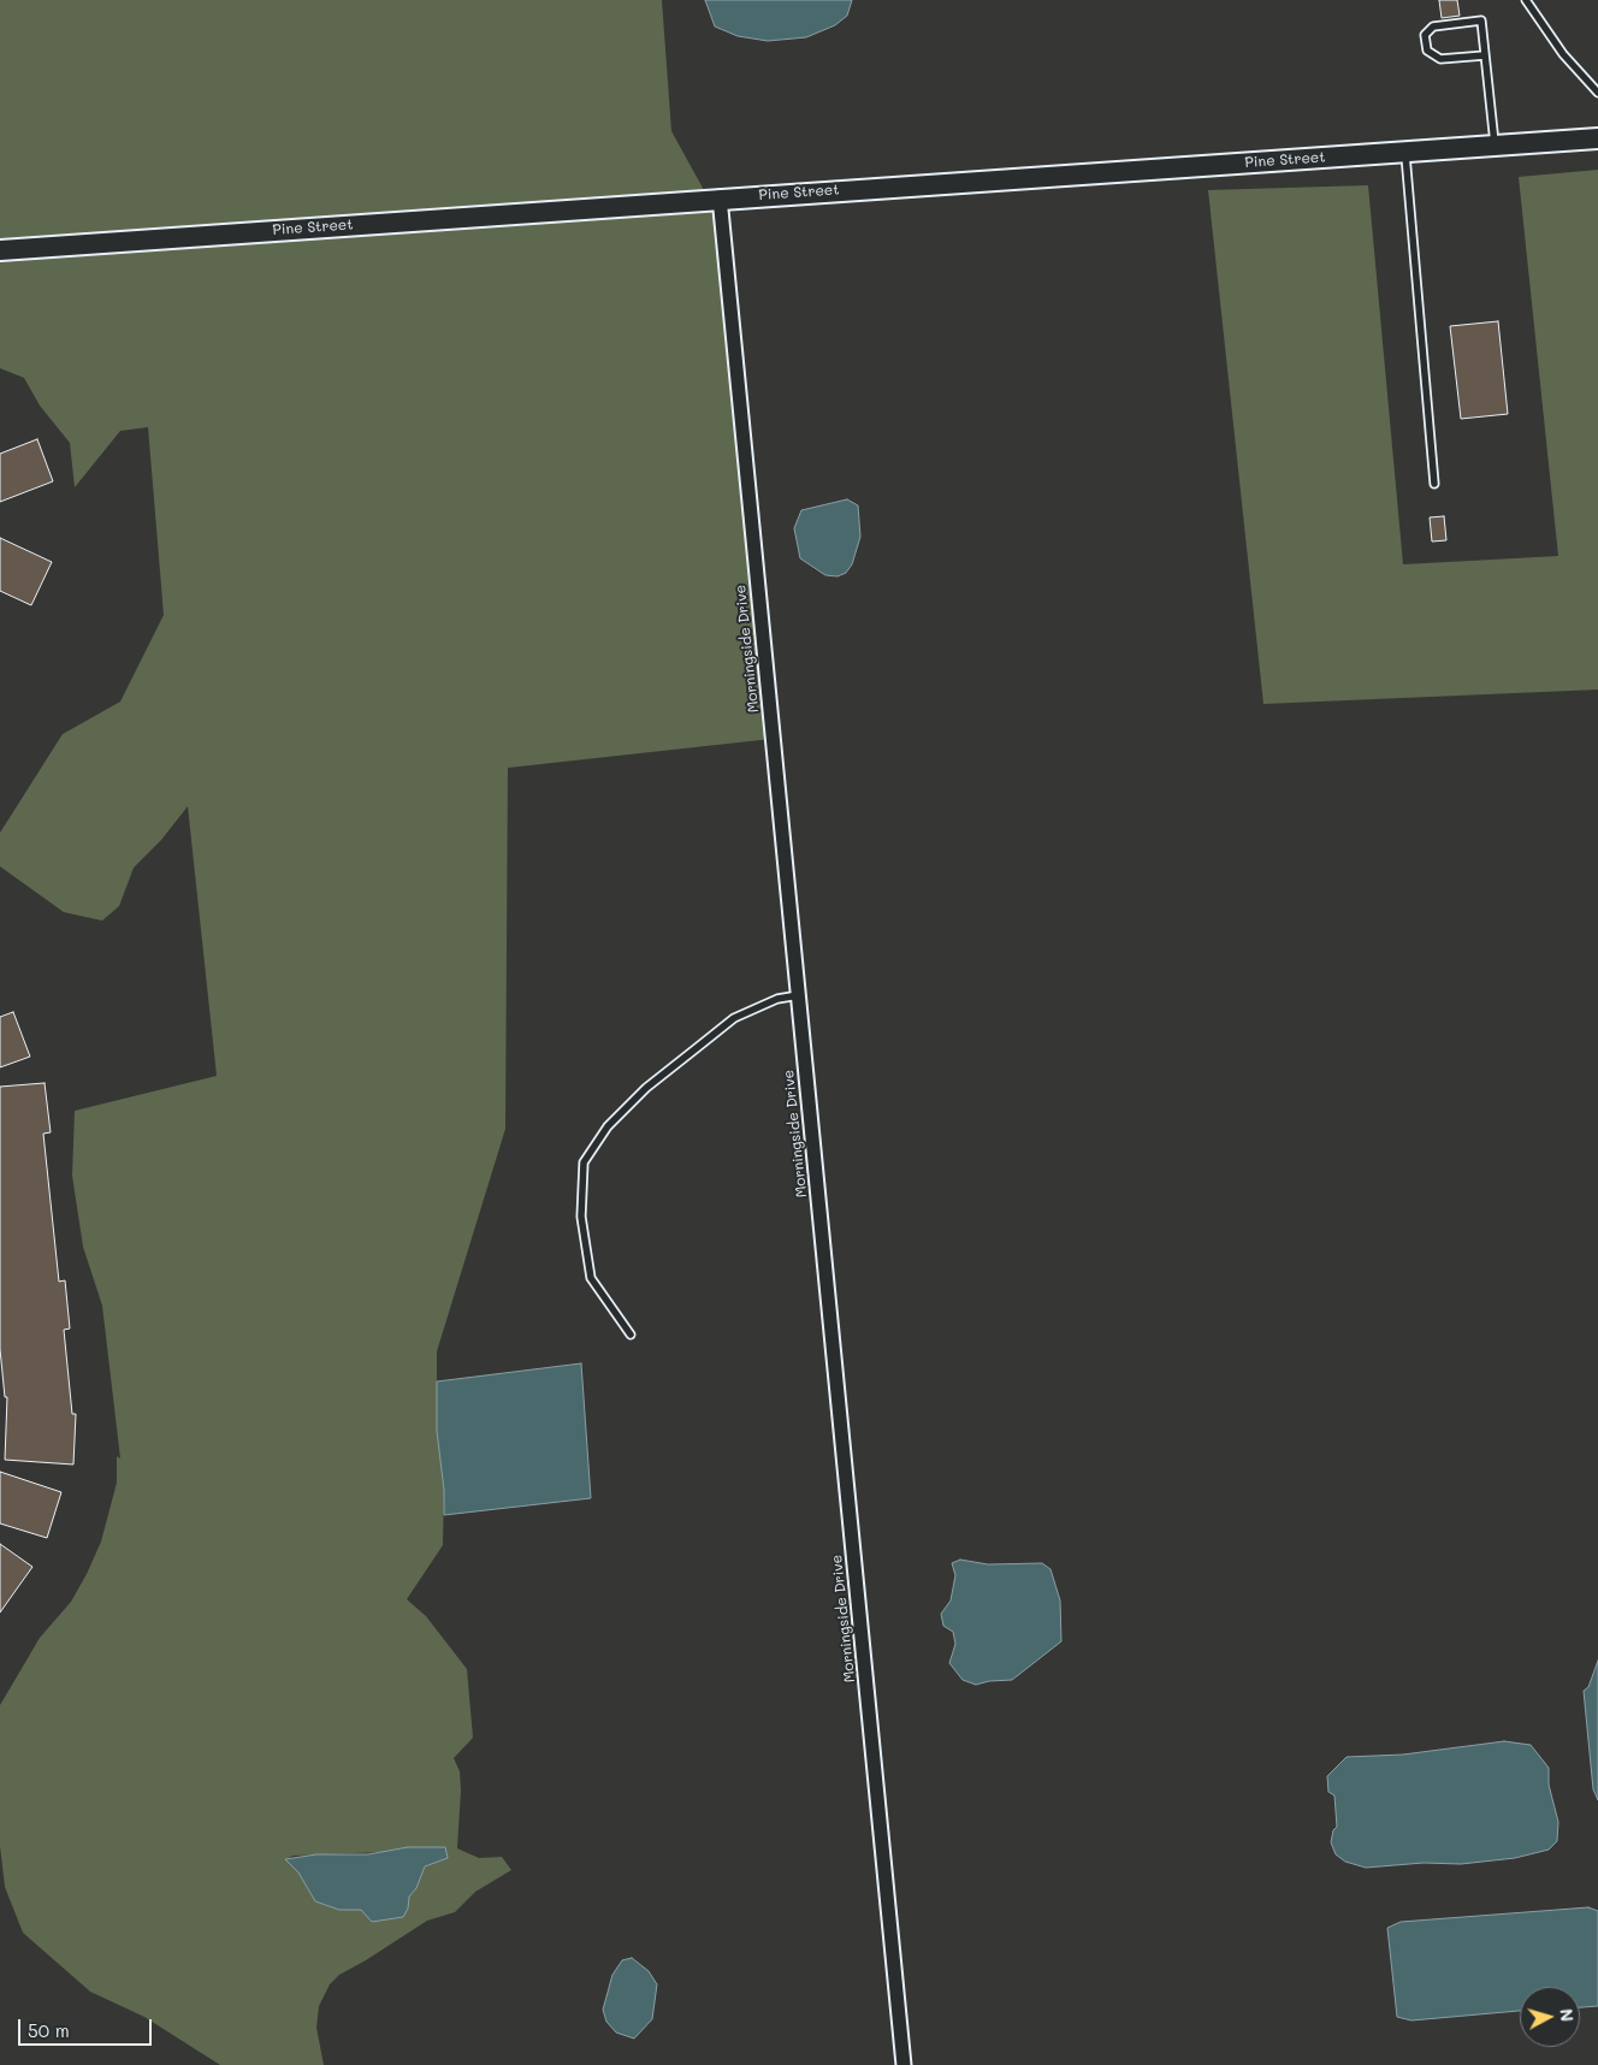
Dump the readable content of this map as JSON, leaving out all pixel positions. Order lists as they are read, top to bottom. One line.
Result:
{"streets":{"main road":["Pine Street"],"street":["Morningside Drive"]},"crossings":[["Pine Street","Morningside Drive"]],"scale_bar":"50 m","north":"right"}
